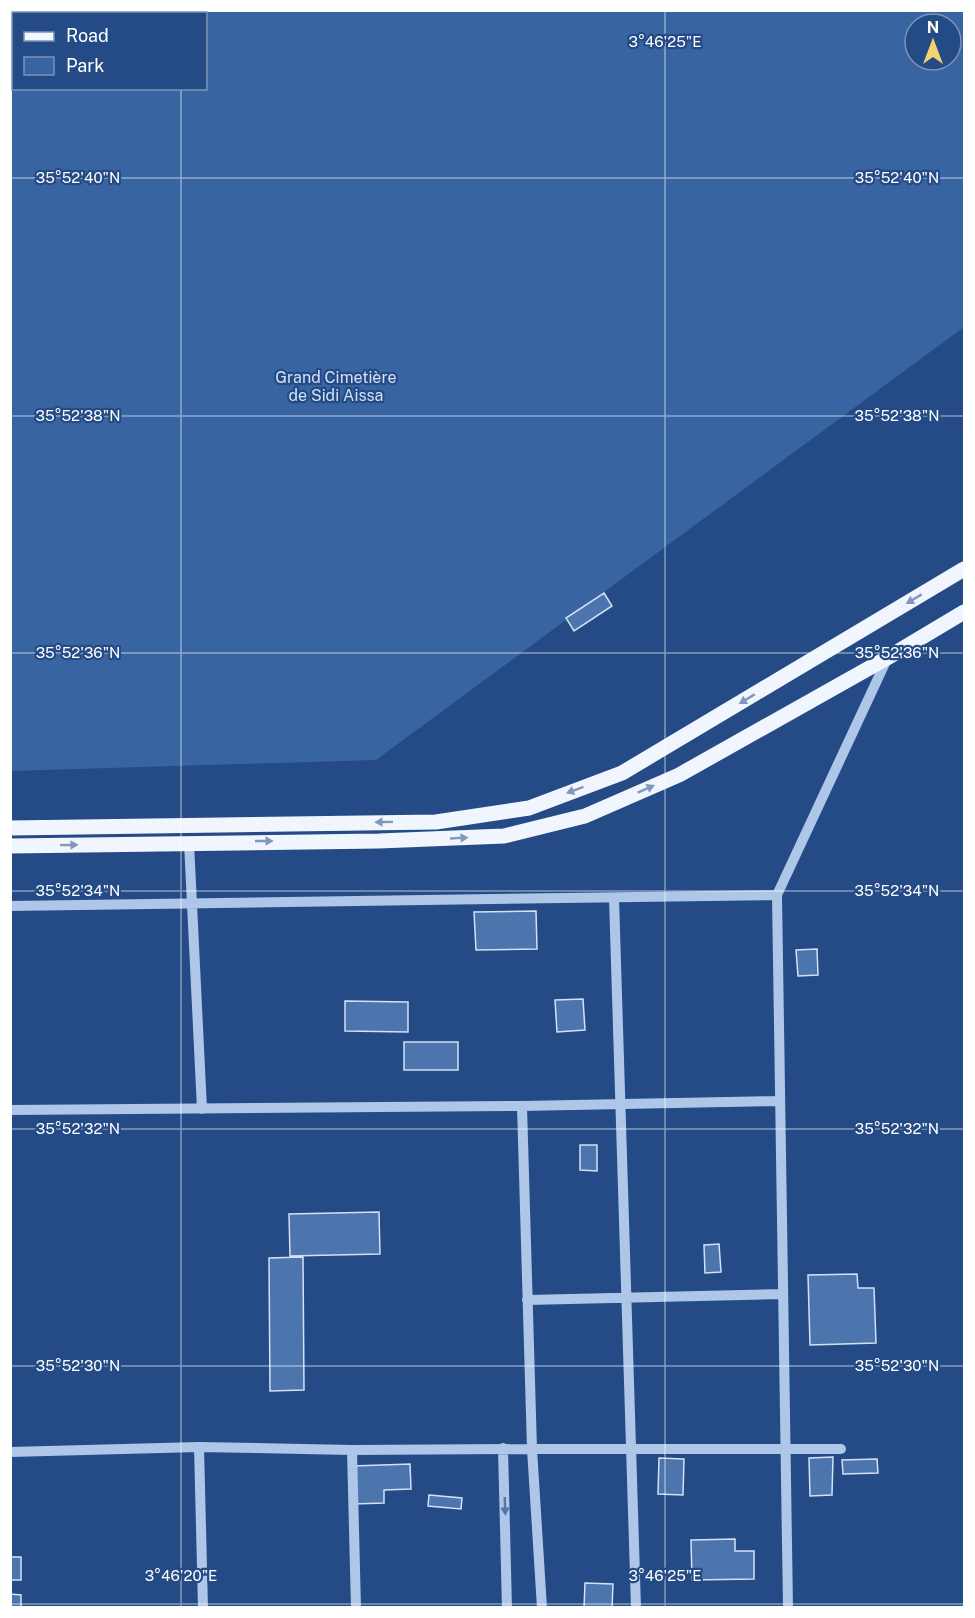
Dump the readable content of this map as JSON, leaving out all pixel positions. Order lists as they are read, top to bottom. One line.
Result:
{"parks":["Grand Cimetière de Sidi Aissa"],"legend":["Road","Park"],"north":"top","coordinates":["3°46'25\"E","35°52'40\"N","35°52'38\"N","35°52'36\"N","35°52'34\"N","35°52'32\"N","35°52'30\"N","3°46'20\"E"]}
